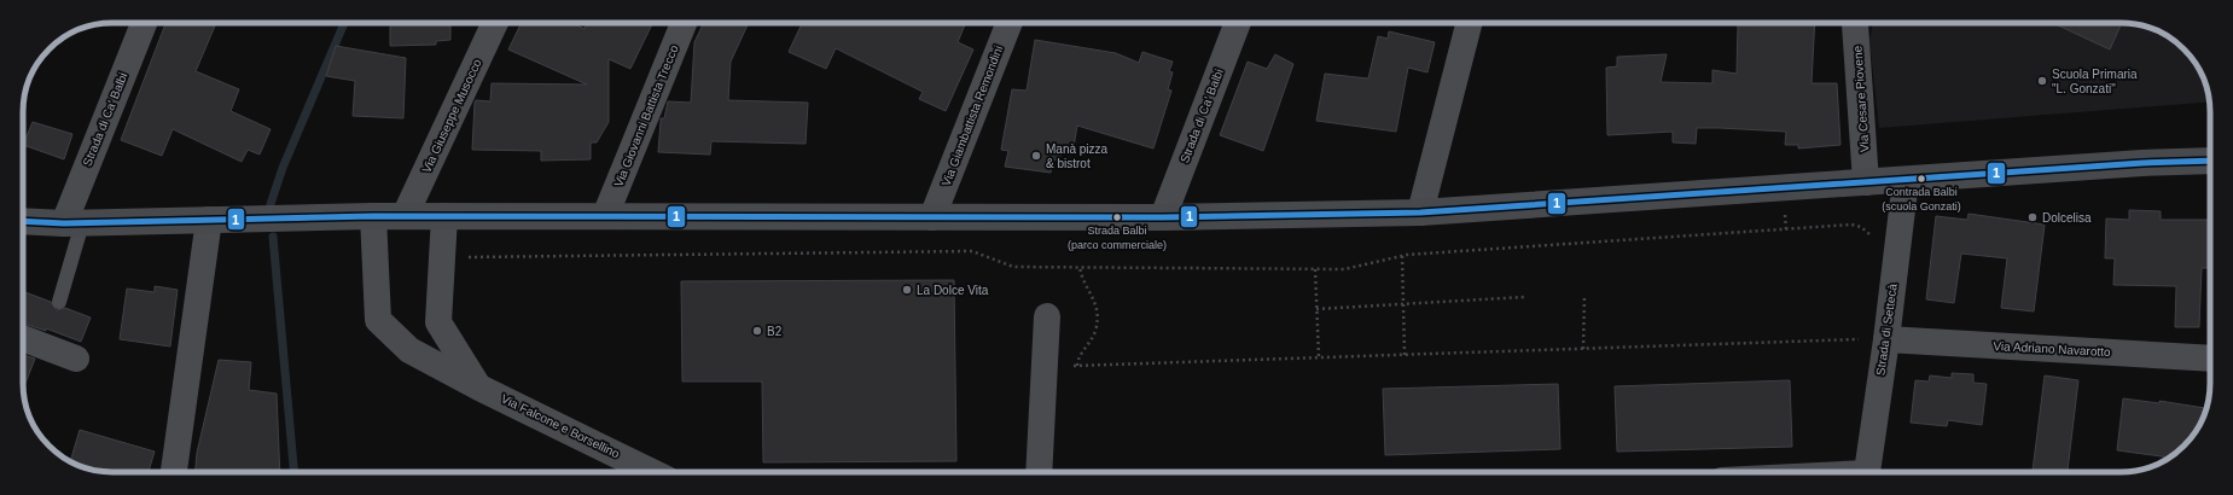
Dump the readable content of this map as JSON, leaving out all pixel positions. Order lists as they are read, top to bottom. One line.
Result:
{"streets":{"street":["Via Cesare Piovene","Via Giuseppe Musocco","Via Giovanni Battista Trecco","Via Giambattista Remondini","Strada di Ca' Balbi","Strada di Settecà","Via Adriano Navarotto","Via Falcone e Borsellino"]},"crossings":[["Strada di Settecà","Via Adriano Navarotto"]],"places":["Scuola Primaria \"L. Gonzati\"","Manà pizza & bistrot","Contrada Balbi (scuola Gonzati)","Strada Balbi (parco commerciale)","Dolcelisa","La Dolce Vita","B2"],"lines":["transit line 1"]}
